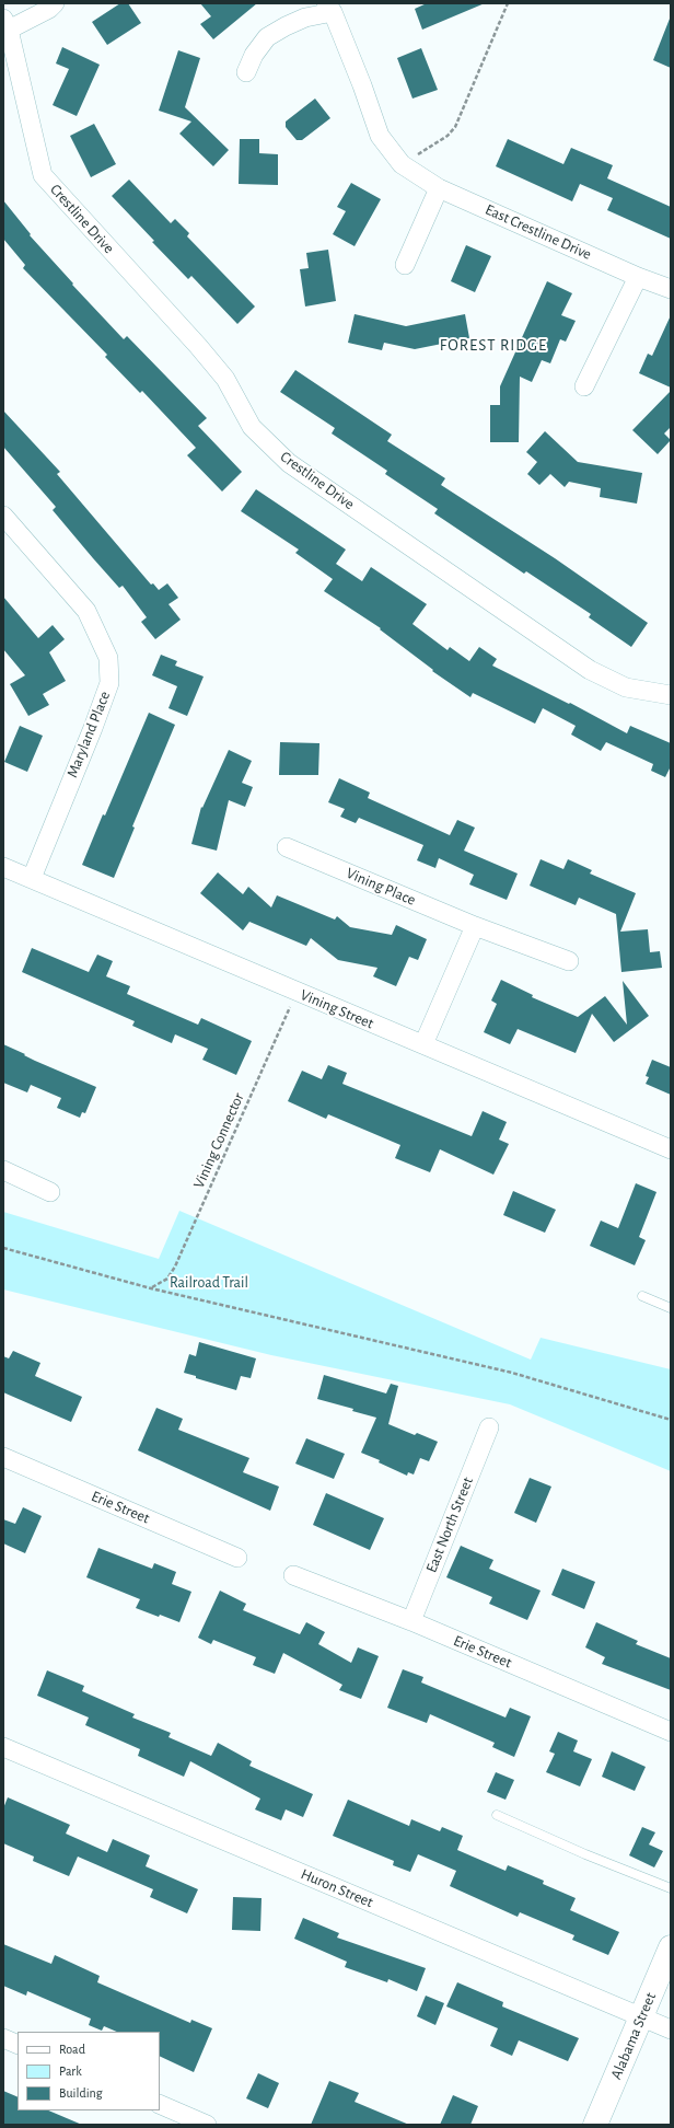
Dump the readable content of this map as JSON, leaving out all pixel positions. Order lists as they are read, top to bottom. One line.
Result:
{"streets":{"main road":["Alabama Street"],"street":["Crestline Drive","East Crestline Drive","Maryland Place","Vining Place","Vining Street","Erie Street","East North Street","Huron Street"],"path":["Vining Connector"]},"crossings":[["Maryland Place","Vining Street"],["Vining Street","Vining Connector"],["Erie Street","East North Street"],["Huron Street","Alabama Street"]],"districts":["FOREST RIDGE"],"parks":["Railroad Trail"],"legend":["Road","Park","Building"]}
